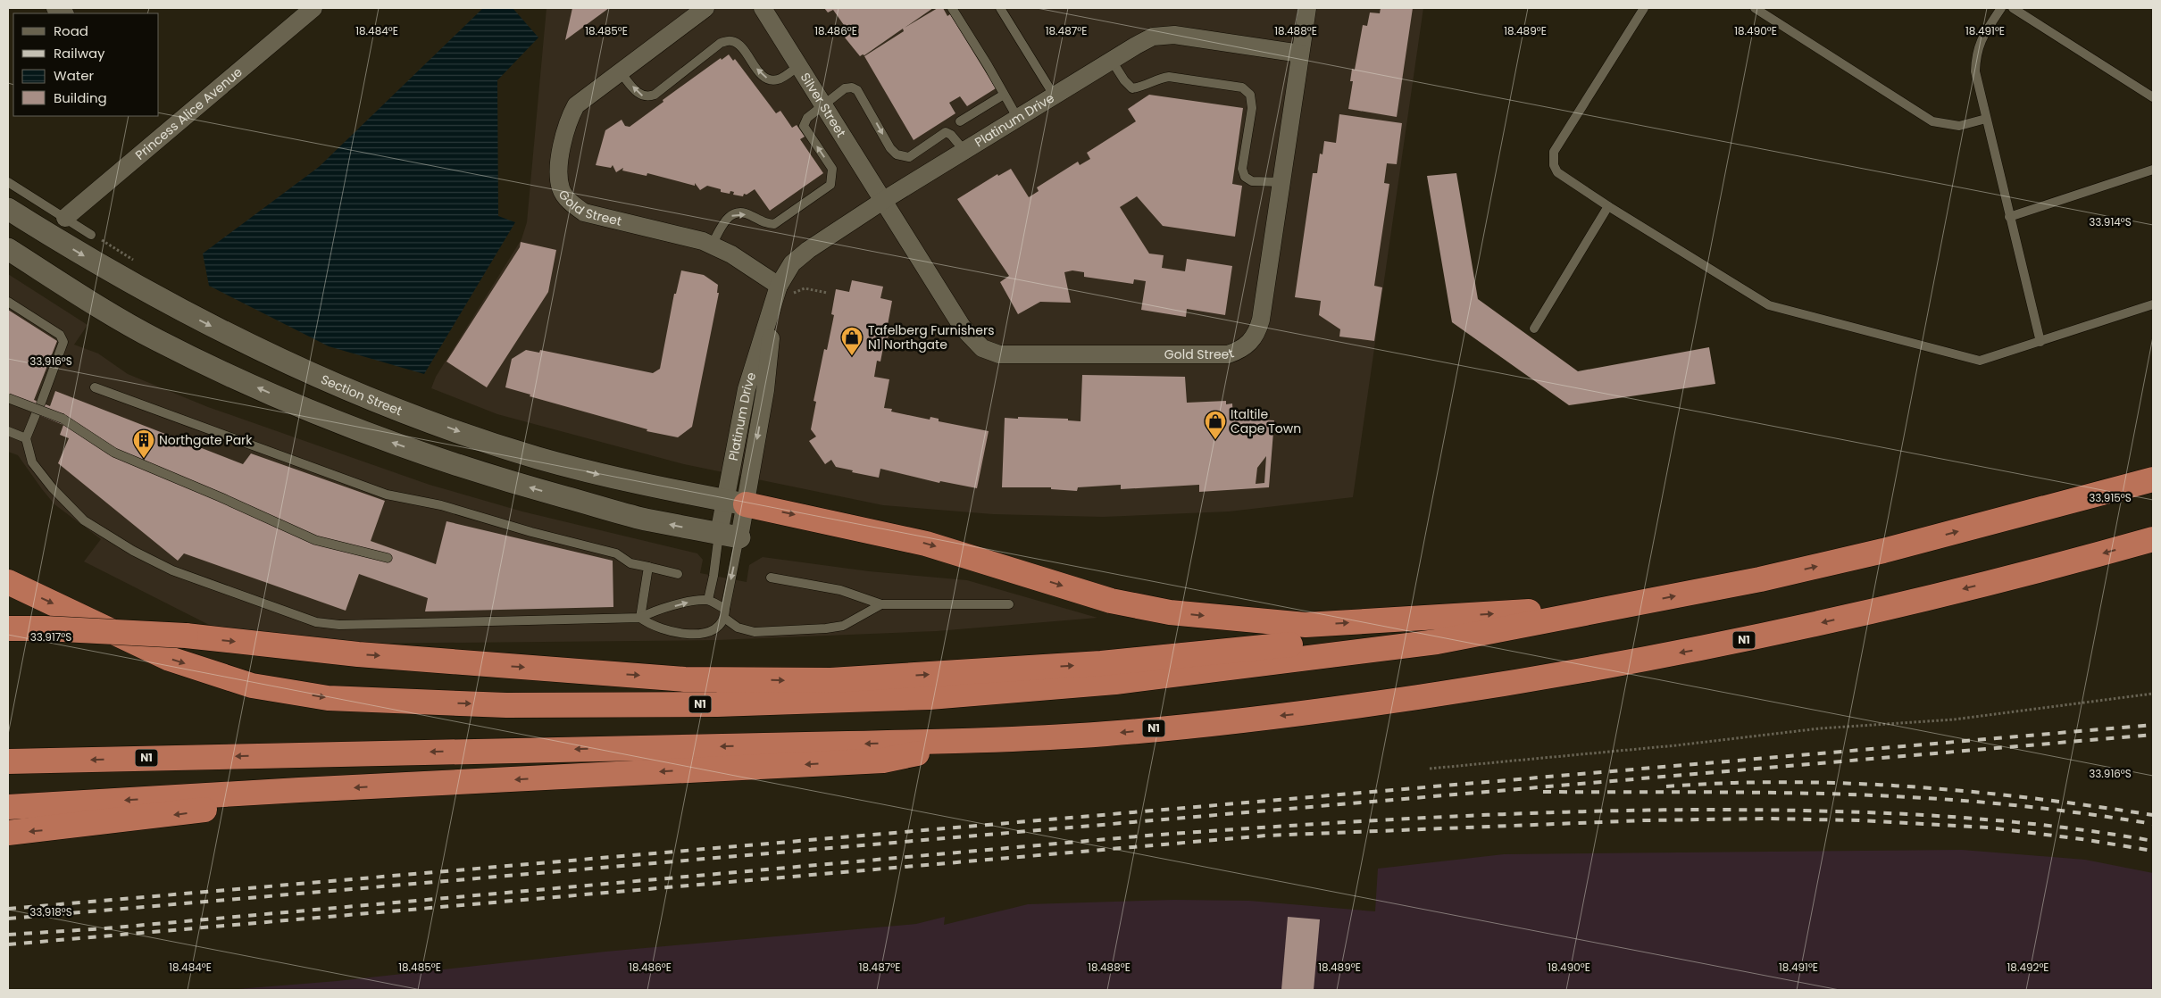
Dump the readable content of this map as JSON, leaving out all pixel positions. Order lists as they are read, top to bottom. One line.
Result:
{"streets":{"highway":["N1"],"street":["Silver Street","Princess Alice Avenue","Platinum Drive","Gold Street","Section Street"]},"crossings":[["Silver Street","Platinum Drive"],["Silver Street","Gold Street"],["Platinum Drive","Gold Street"],["Platinum Drive","Section Street"]],"places":{"shop":["Tafelberg Furnishers N1 Northgate","Italtile Cape Town"],"building":["Northgate Park"]},"legend":["Road","Railway","Water","Building"],"coordinates":["18.484°E","18.485°E","18.486°E","18.487°E","18.488°E","18.489°E","18.490°E","18.491°E","33.914°S","33.916°S","33.915°S","33.917°S","33.918°S","18.492°E"]}
